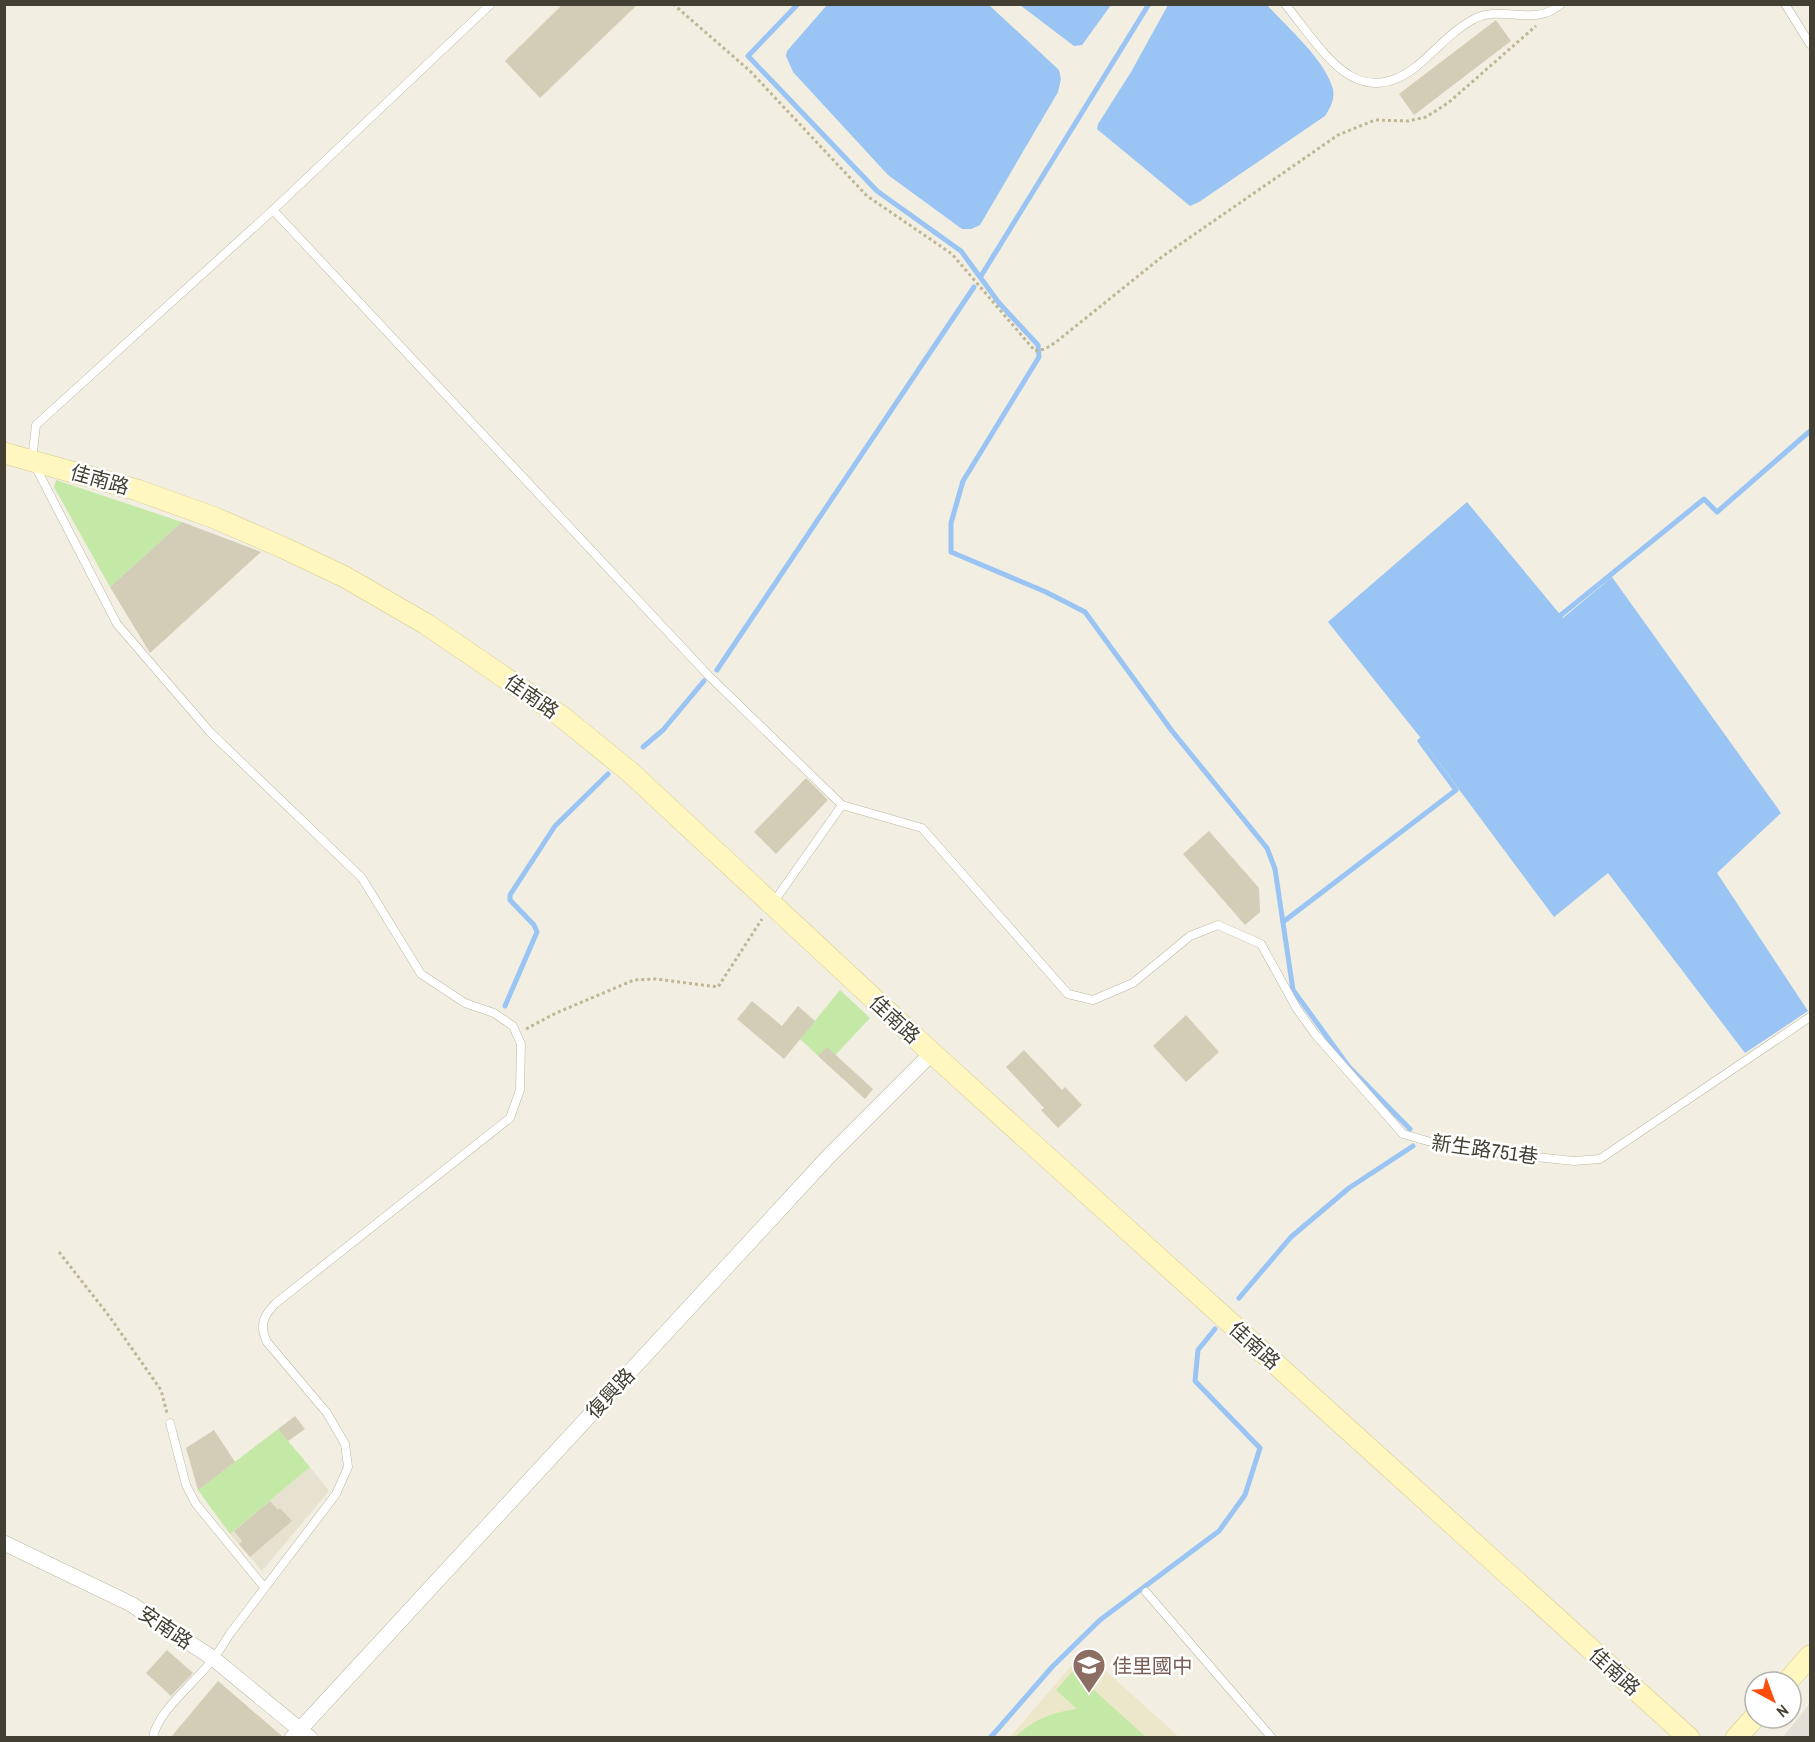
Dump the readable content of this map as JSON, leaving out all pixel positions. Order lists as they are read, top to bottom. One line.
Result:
{"streets":{"street":["佳南路","復興路","安南路"],"lane":["新生路751巷"]},"crossings":[["佳南路","復興路"],["復興路","安南路"]],"places":{"school or university":["佳里國中"]},"north":"bottom right"}
